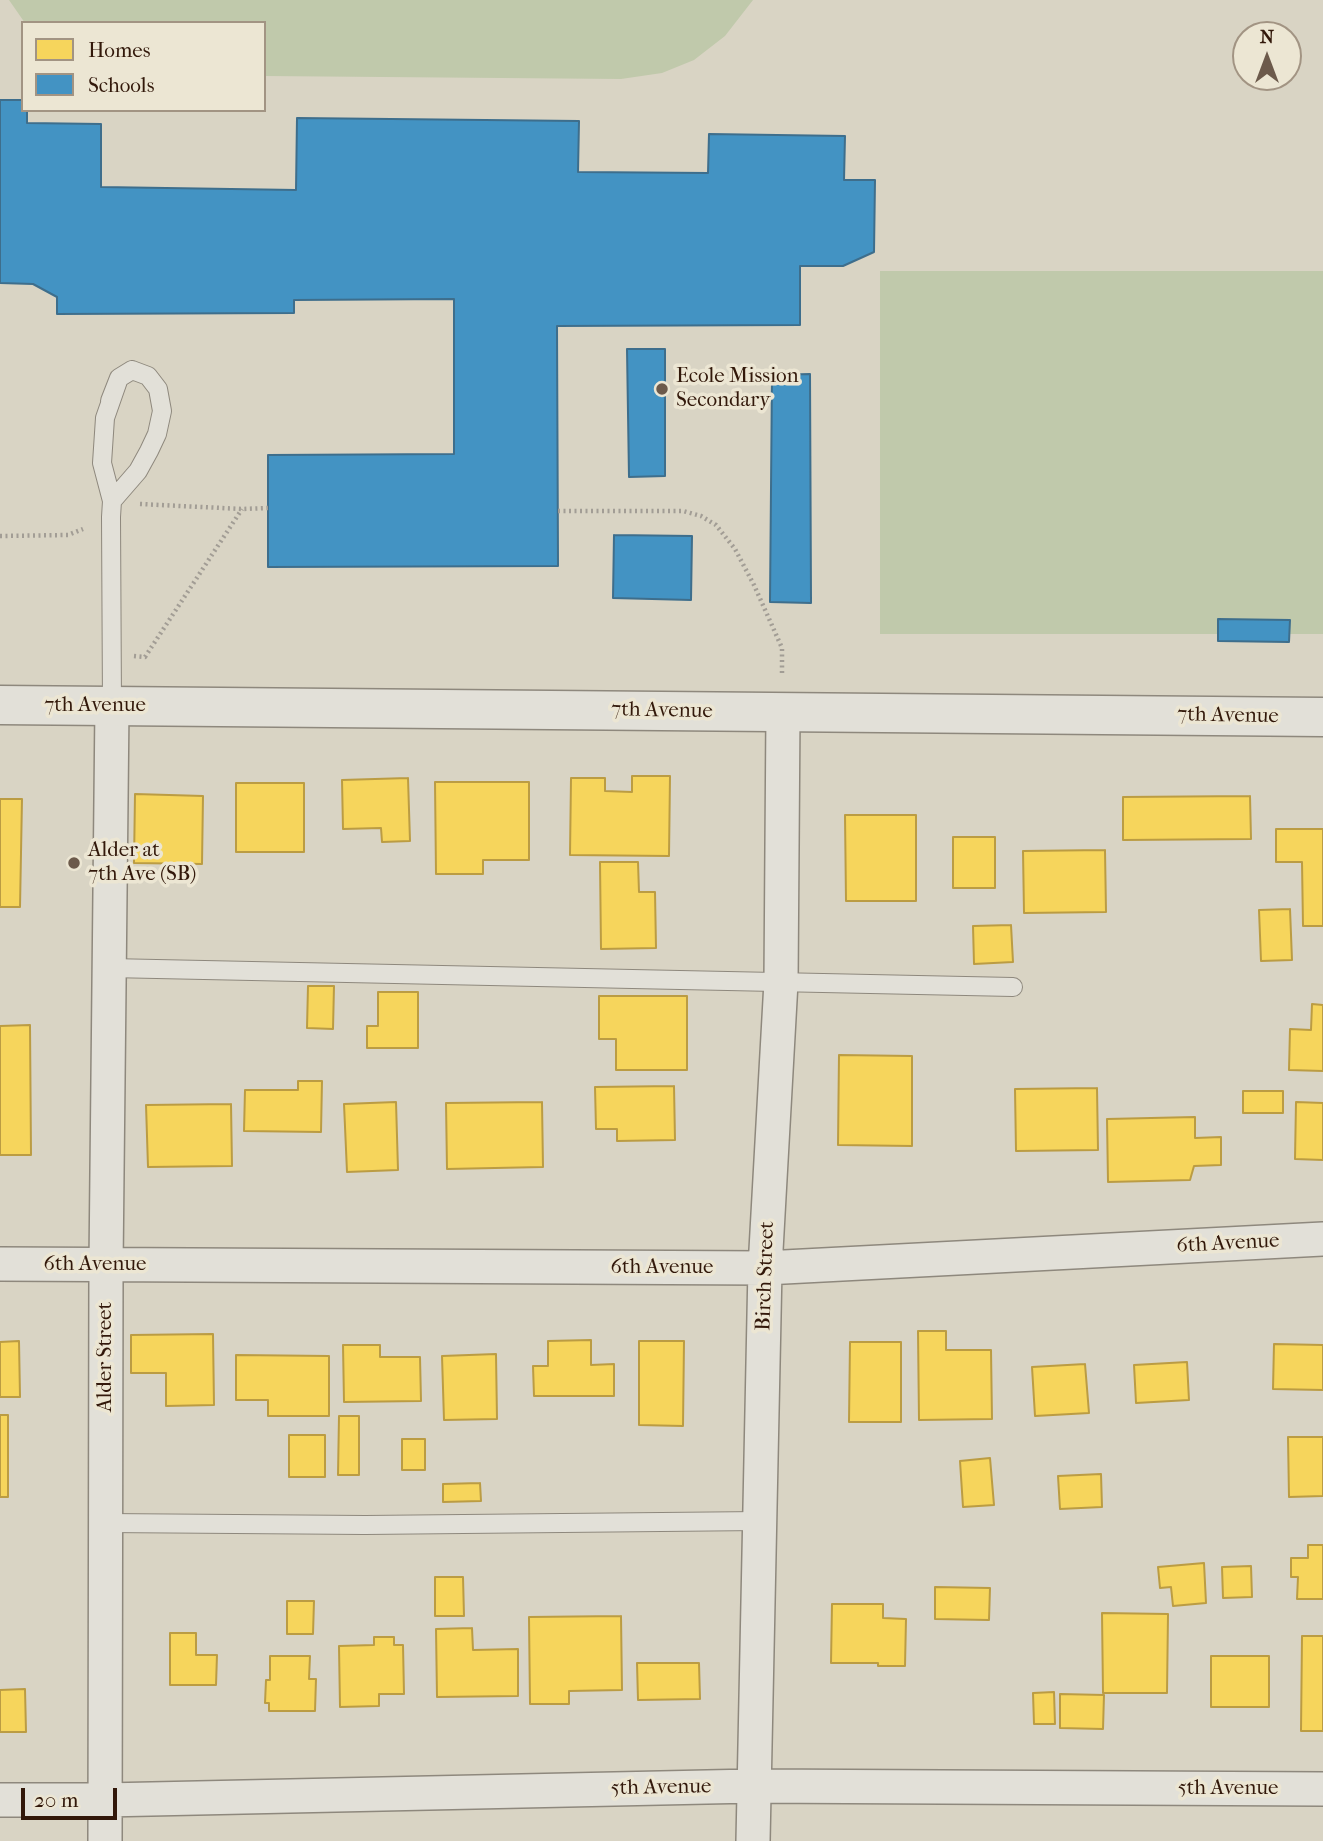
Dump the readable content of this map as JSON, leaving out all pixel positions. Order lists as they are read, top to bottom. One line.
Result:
{"streets":{"street":["7th Avenue","6th Avenue","Birch Street","Alder Street","5th Avenue"]},"crossings":[["7th Avenue","Birch Street"],["7th Avenue","Alder Street"],["6th Avenue","Birch Street"],["6th Avenue","Alder Street"],["Birch Street","5th Avenue"],["Alder Street","5th Avenue"]],"places":["Ecole Mission Secondary","Alder at 7th Ave (SB)"],"legend":["Homes","Schools"],"scale_bar":"20 m","north":"top"}
